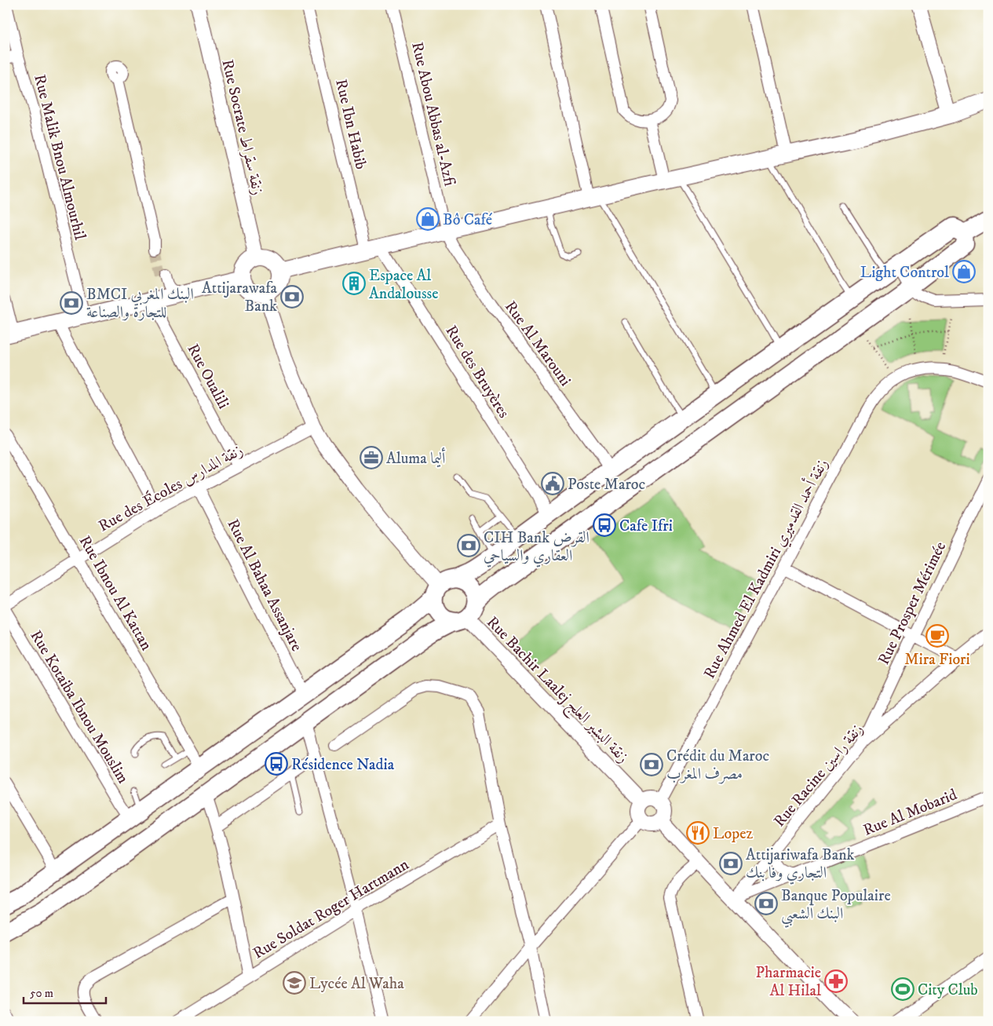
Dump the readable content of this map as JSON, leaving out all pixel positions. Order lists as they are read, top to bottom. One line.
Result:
{"streets":{"street":["Rue Abou Abbas al-Azfi","Rue Ibn Habib","Rue Socrate زنقة سقراط","Rue Malik Bnou Almourhil","Rue Al Marouni","Rue des Bruyères","Rue Oualili","Rue des Écoles زنقة المدارس","Rue Ahmed El Kadmiri زنقة أحمد القدميري","Rue Al Bahaa Assanjare","Rue Ibnou Al Kattan","Rue Prosper Mérimée","Rue Bachir Laalej زنقة البشير العلج","Rue Kotaiba Ibnou Mouslim","Rue Racine زنقة راسين","Rue Al Mobarid","Rue Soldat Roger Hartmann"]},"crossings":[["Rue Abou Abbas al-Azfi","Rue Al Marouni"],["Rue Ibn Habib","Rue des Bruyères"],["Rue Oualili","Rue des Écoles زنقة المدارس"],["Rue des Écoles زنقة المدارس","Rue Al Bahaa Assanjare"],["Rue des Écoles زنقة المدارس","Rue Ibnou Al Kattan"],["Rue Ahmed El Kadmiri زنقة أحمد القدميري","Rue Bachir Laalej زنقة البشير العلج"],["Rue Prosper Mérimée","Rue Racine زنقة راسين"],["Rue Racine زنقة راسين","Rue Al Mobarid"]],"places":{"shop":["Bô Café","Light Control"],"building":["Espace Al Andalousse"],"bank":["Attijarawafa Bank","BMCI البنك المغربي للتجارة والصناعة","CIH Bank القرض العقاري والسياحي","Crédit du Maroc مصرف المغرب","Attijariwafa Bank التجاري وفا بنك","Banque Populaire البنك الشعبي"],"office":["Aluma أليما"],"public building":["Poste Maroc"],"bus stop":["Cafe Ifri","Résidence Nadia"],"cafe":["Mira Fiori"],"restaurant":["Lopez"],"pharmacy":["Pharmacie Al Hilal"],"school or university":["Lycée Al Waha"],"sports":["City Club"]},"scale_bar":"50 m"}
